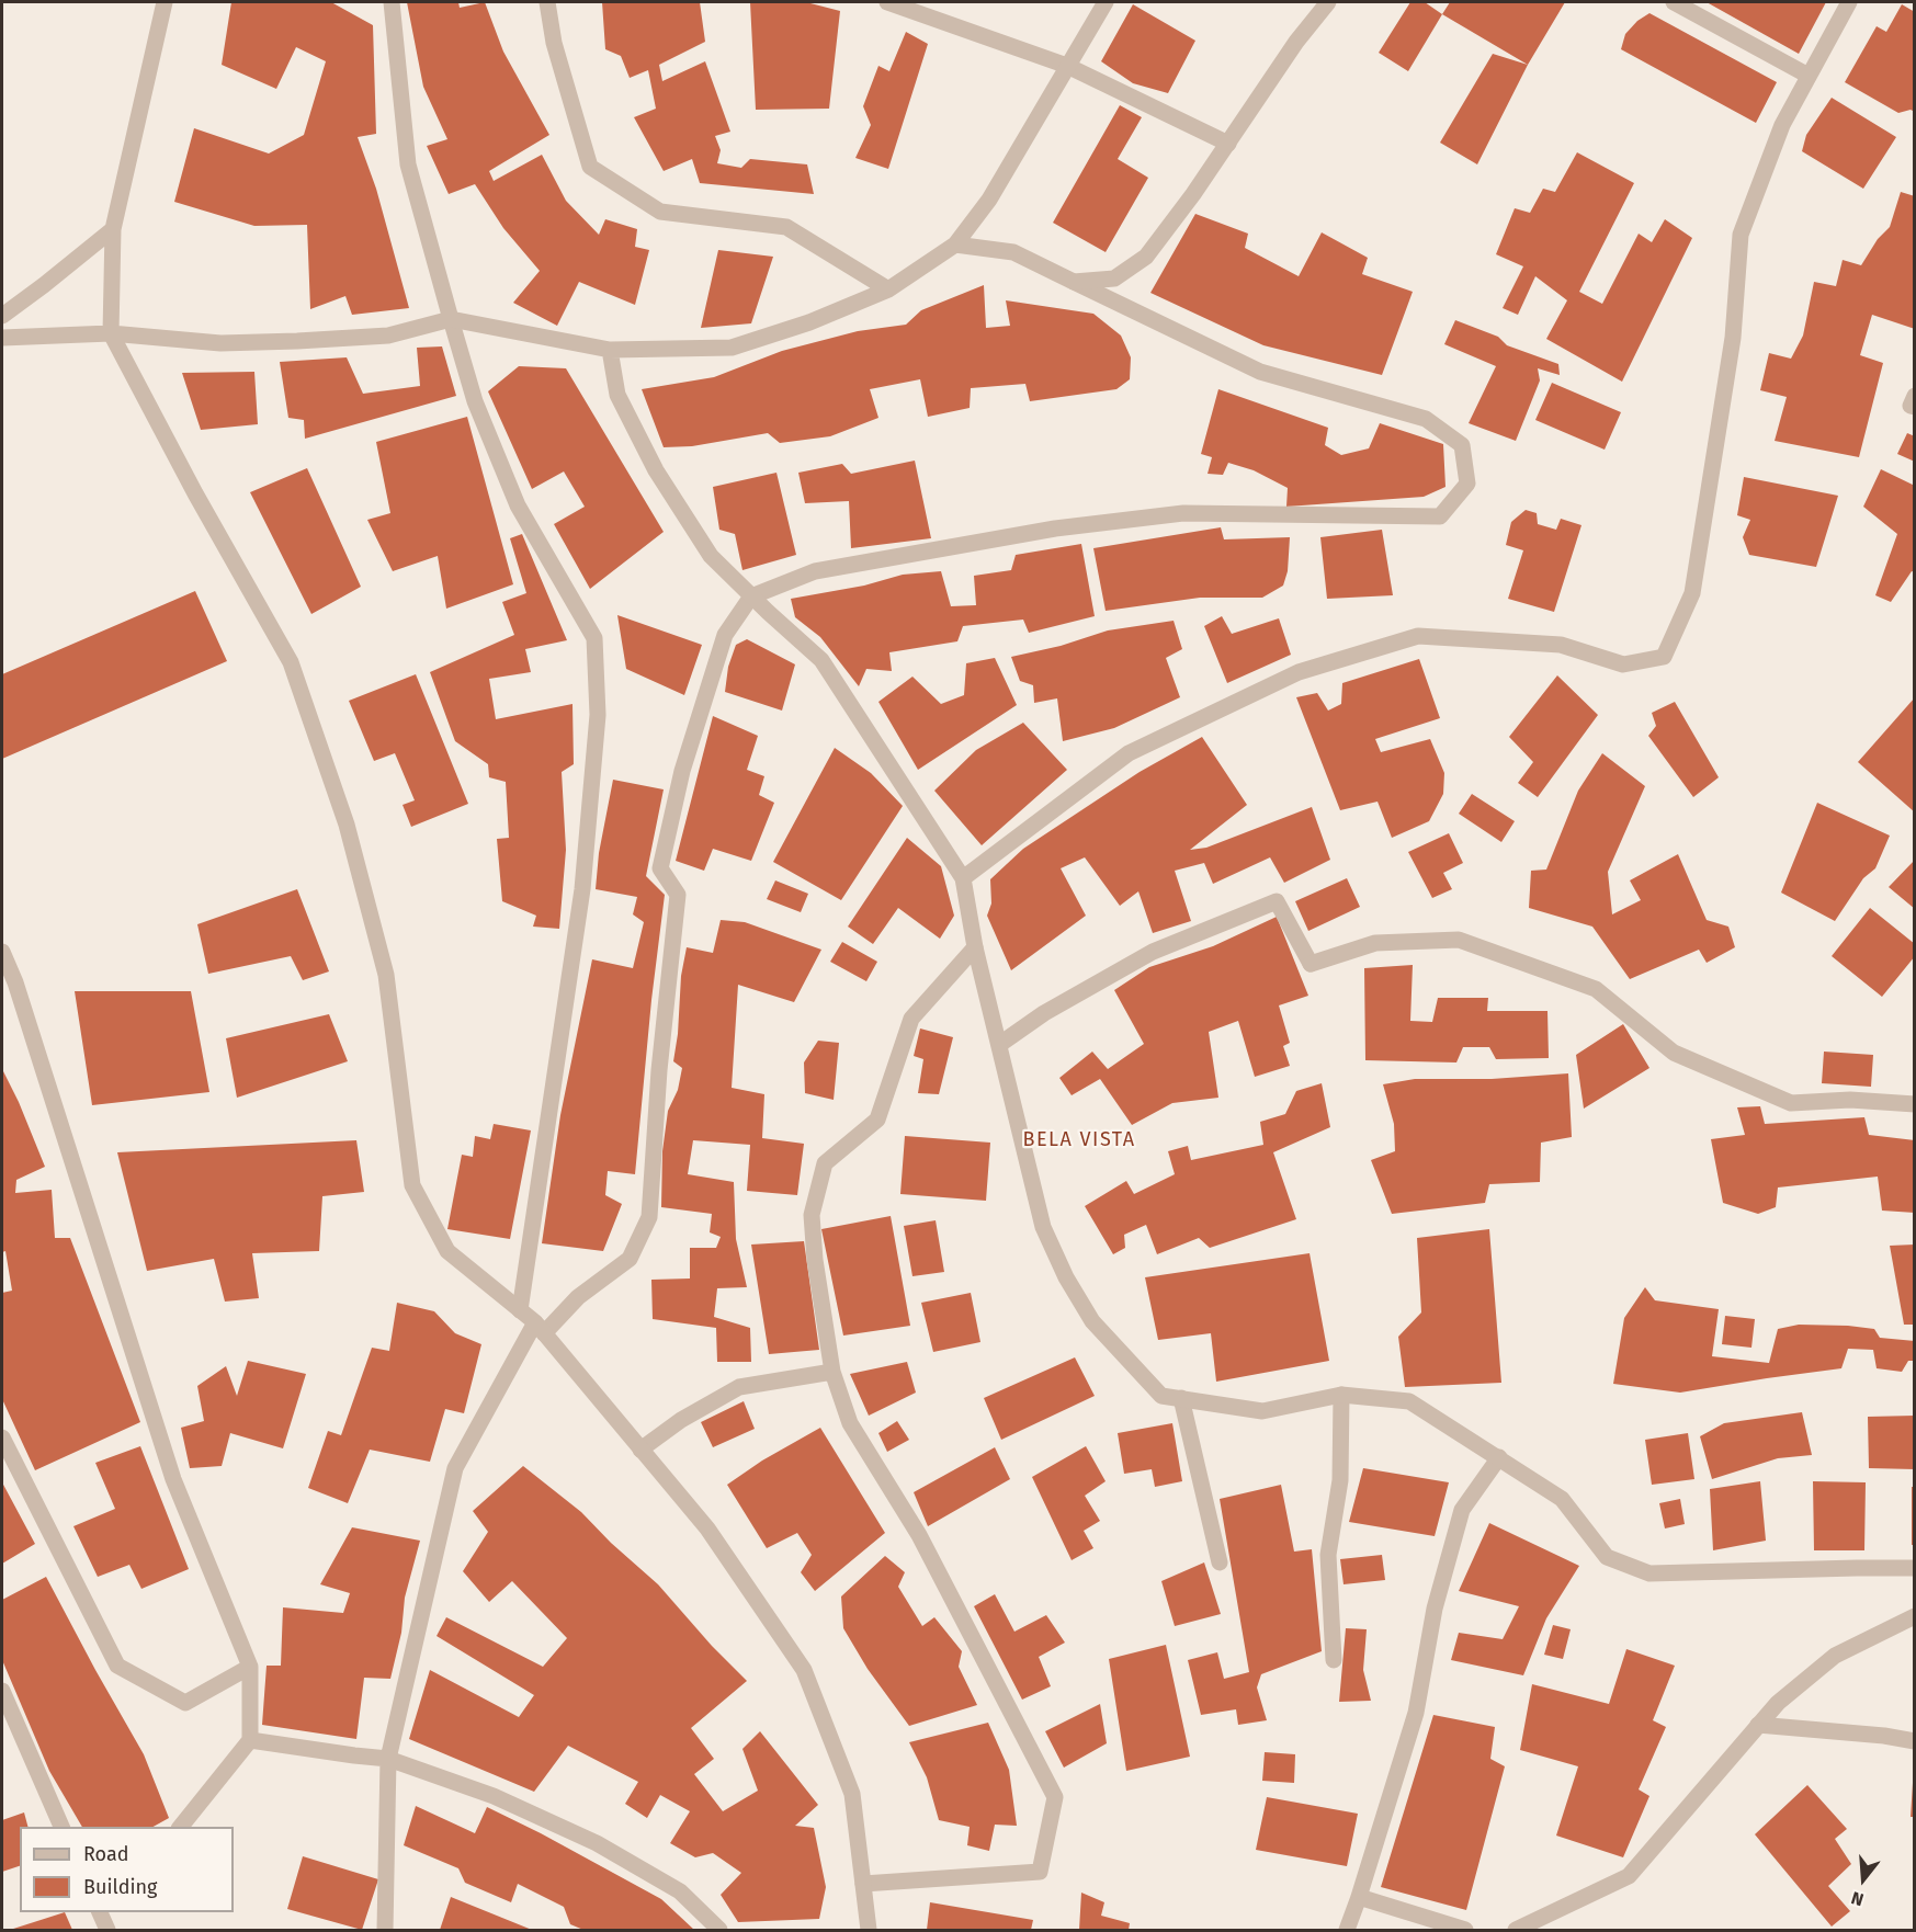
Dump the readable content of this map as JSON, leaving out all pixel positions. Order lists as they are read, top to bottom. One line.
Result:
{"districts":["BELA VISTA"],"legend":["Road","Building"],"north":"bottom"}
